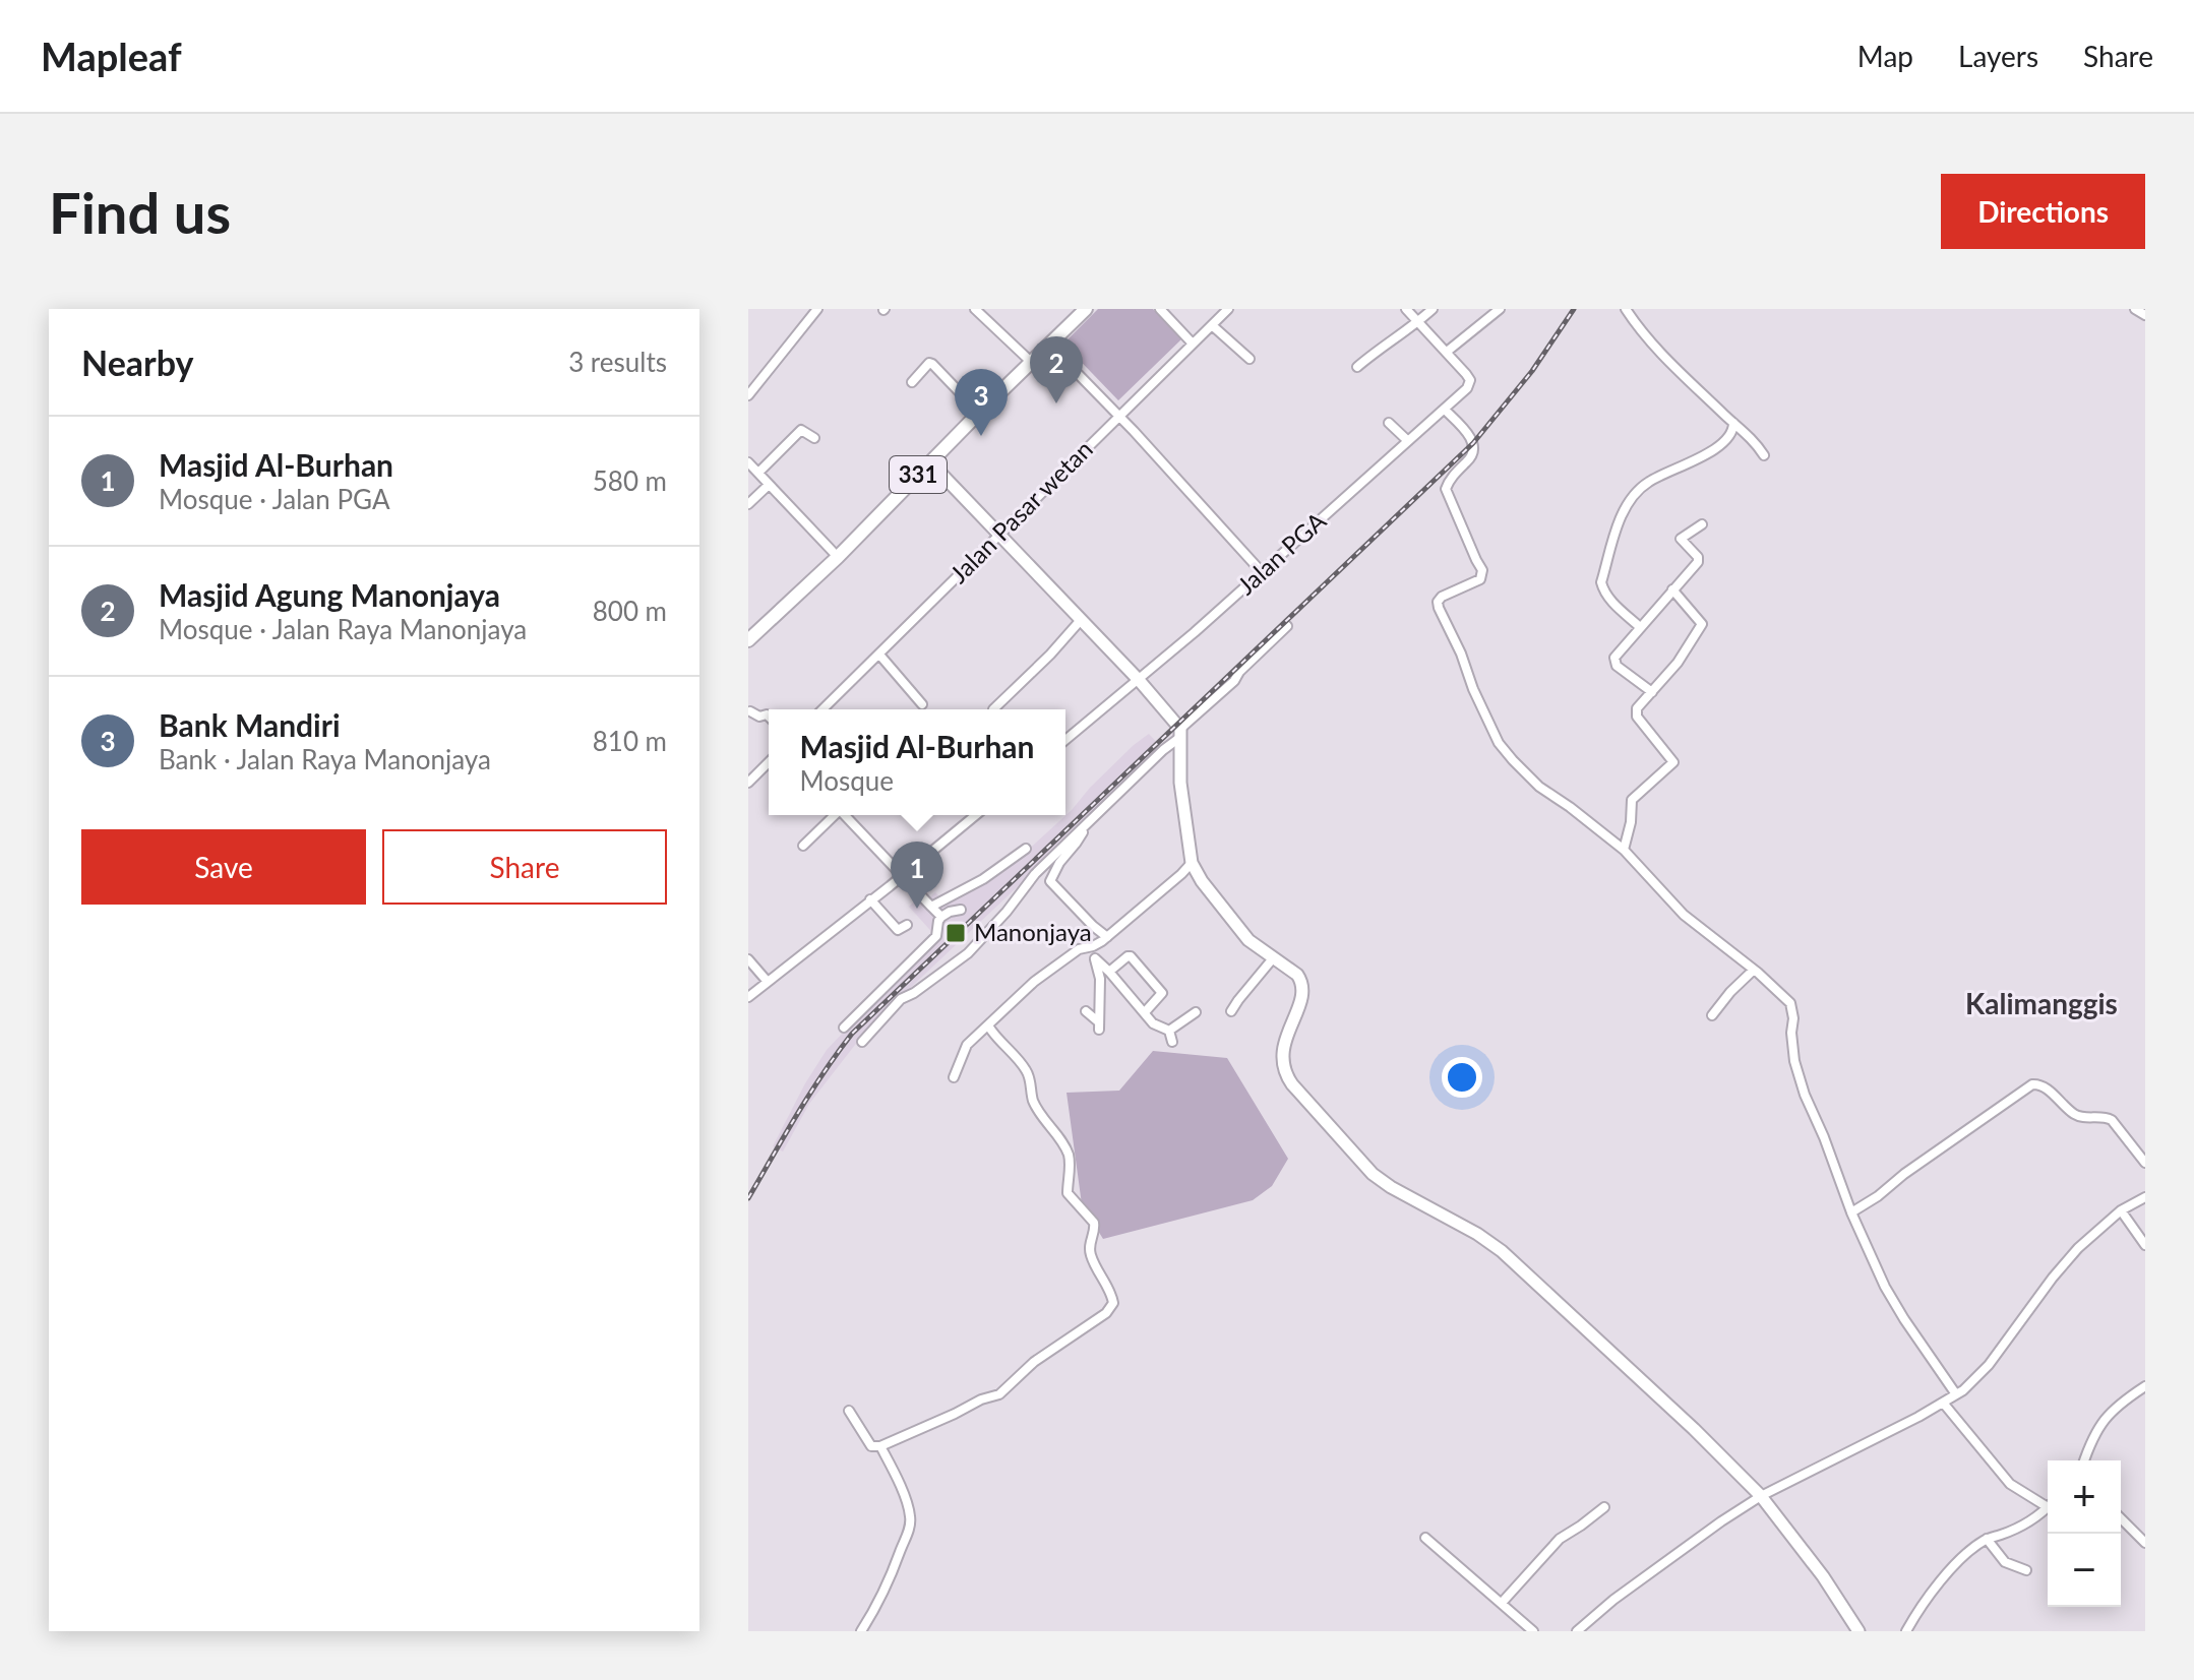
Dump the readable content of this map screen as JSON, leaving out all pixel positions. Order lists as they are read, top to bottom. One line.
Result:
{"streets":{"main road":["331"],"street":["Jalan Pasar wetan","Jalan PGA"]},"districts":["Kalimanggis"],"places":{"transit":["Manonjaya"]},"page":{"header":"Mapleaf","nav":["Map","Layers","Share"],"buttons":["Directions",["Save","Share"]],"title":"Find us","heading":["Nearby","3 results"],"pins":["2","3","1"],"list":[{"mark":"1","name":"Masjid Al-Burhan","note":"Mosque · Jalan PGA","value":"580 m"},{"mark":"2","name":"Masjid Agung Manonjaya","note":"Mosque · Jalan Raya Manonjaya","value":"800 m"},{"mark":"3","name":"Bank Mandiri","note":"Bank · Jalan Raya Manonjaya","value":"810 m"}],"popup":["Masjid Al-Burhan","Mosque"],"map_buttons":["+","−"]}}
